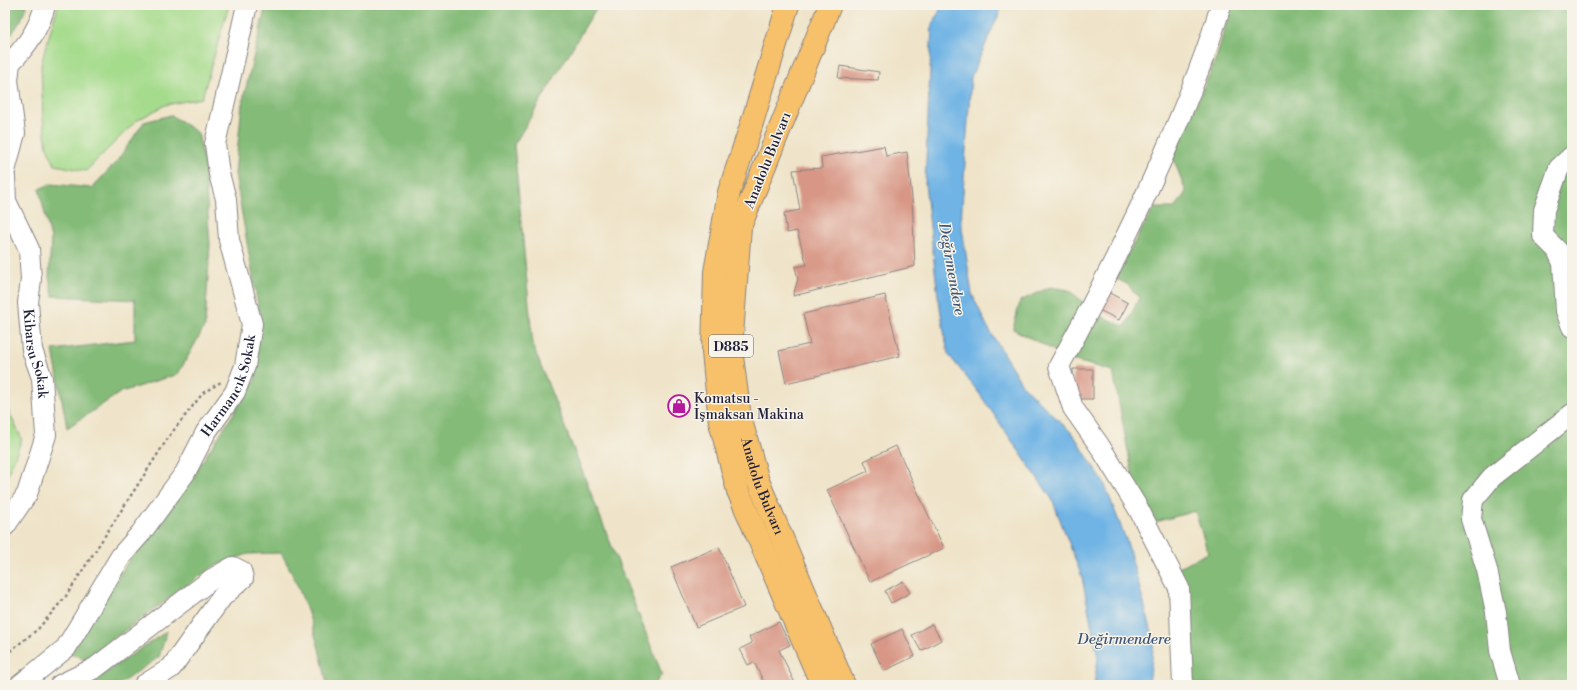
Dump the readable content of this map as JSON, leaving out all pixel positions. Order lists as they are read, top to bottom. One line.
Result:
{"streets":{"highway":["Anadolu Bulvarı","D885"],"street":["Kibarsu Sokak","Harmancık Sokak"]},"water":["Değirmendere"],"places":{"shop":["Komatsu - İşmaksan Makina"]}}
